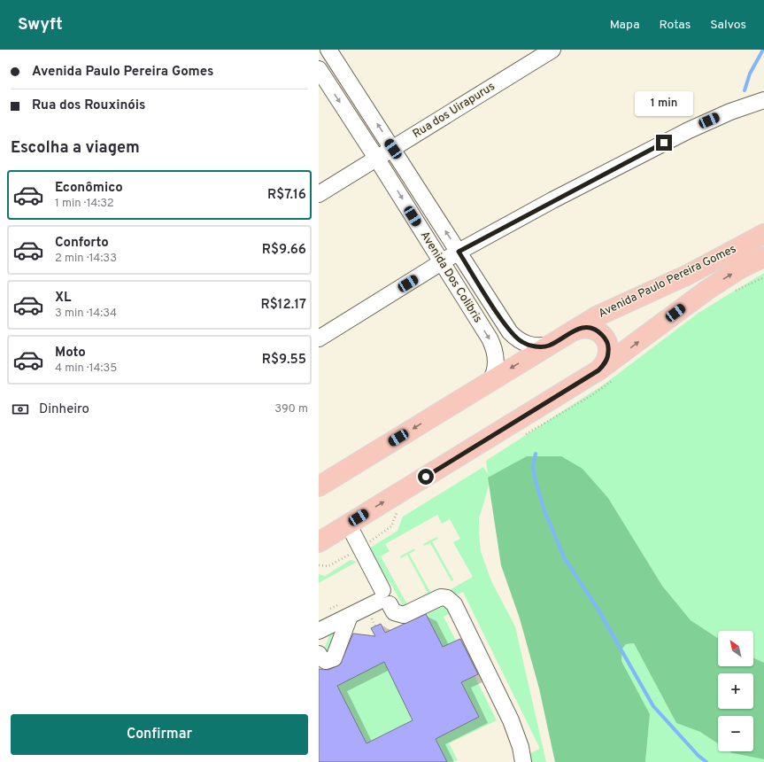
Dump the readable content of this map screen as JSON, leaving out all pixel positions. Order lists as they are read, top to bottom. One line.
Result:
{"streets":{"main road":["Avenida Paulo Pereira Gomes"],"street":["Rua dos Uirapurus","Avenida Dos Colibris"]},"crossings":[["Rua dos Uirapurus","Avenida Dos Colibris"],["Avenida Dos Colibris","Avenida Paulo Pereira Gomes"]],"north":"top left","page":{"header":"Swyft","nav":["Mapa","Rotas","Salvos"],"banner":["Avenida Paulo Pereira Gomes","Rua dos Rouxinóis"],"bubble":"1 min","heading":"Escolha a viagem","list":[{"name":"Econômico","note":"1 min · 14:32","value":"R$7.16"},{"name":"Conforto","note":"2 min · 14:33","value":"R$9.66"},{"name":"XL","note":"3 min · 14:34","value":"R$12.17"},{"name":"Moto","note":"4 min · 14:35","value":"R$9.55"}],"pay":["Dinheiro","390 m"],"map_buttons":["+","−"],"buttons":"Confirmar"}}
